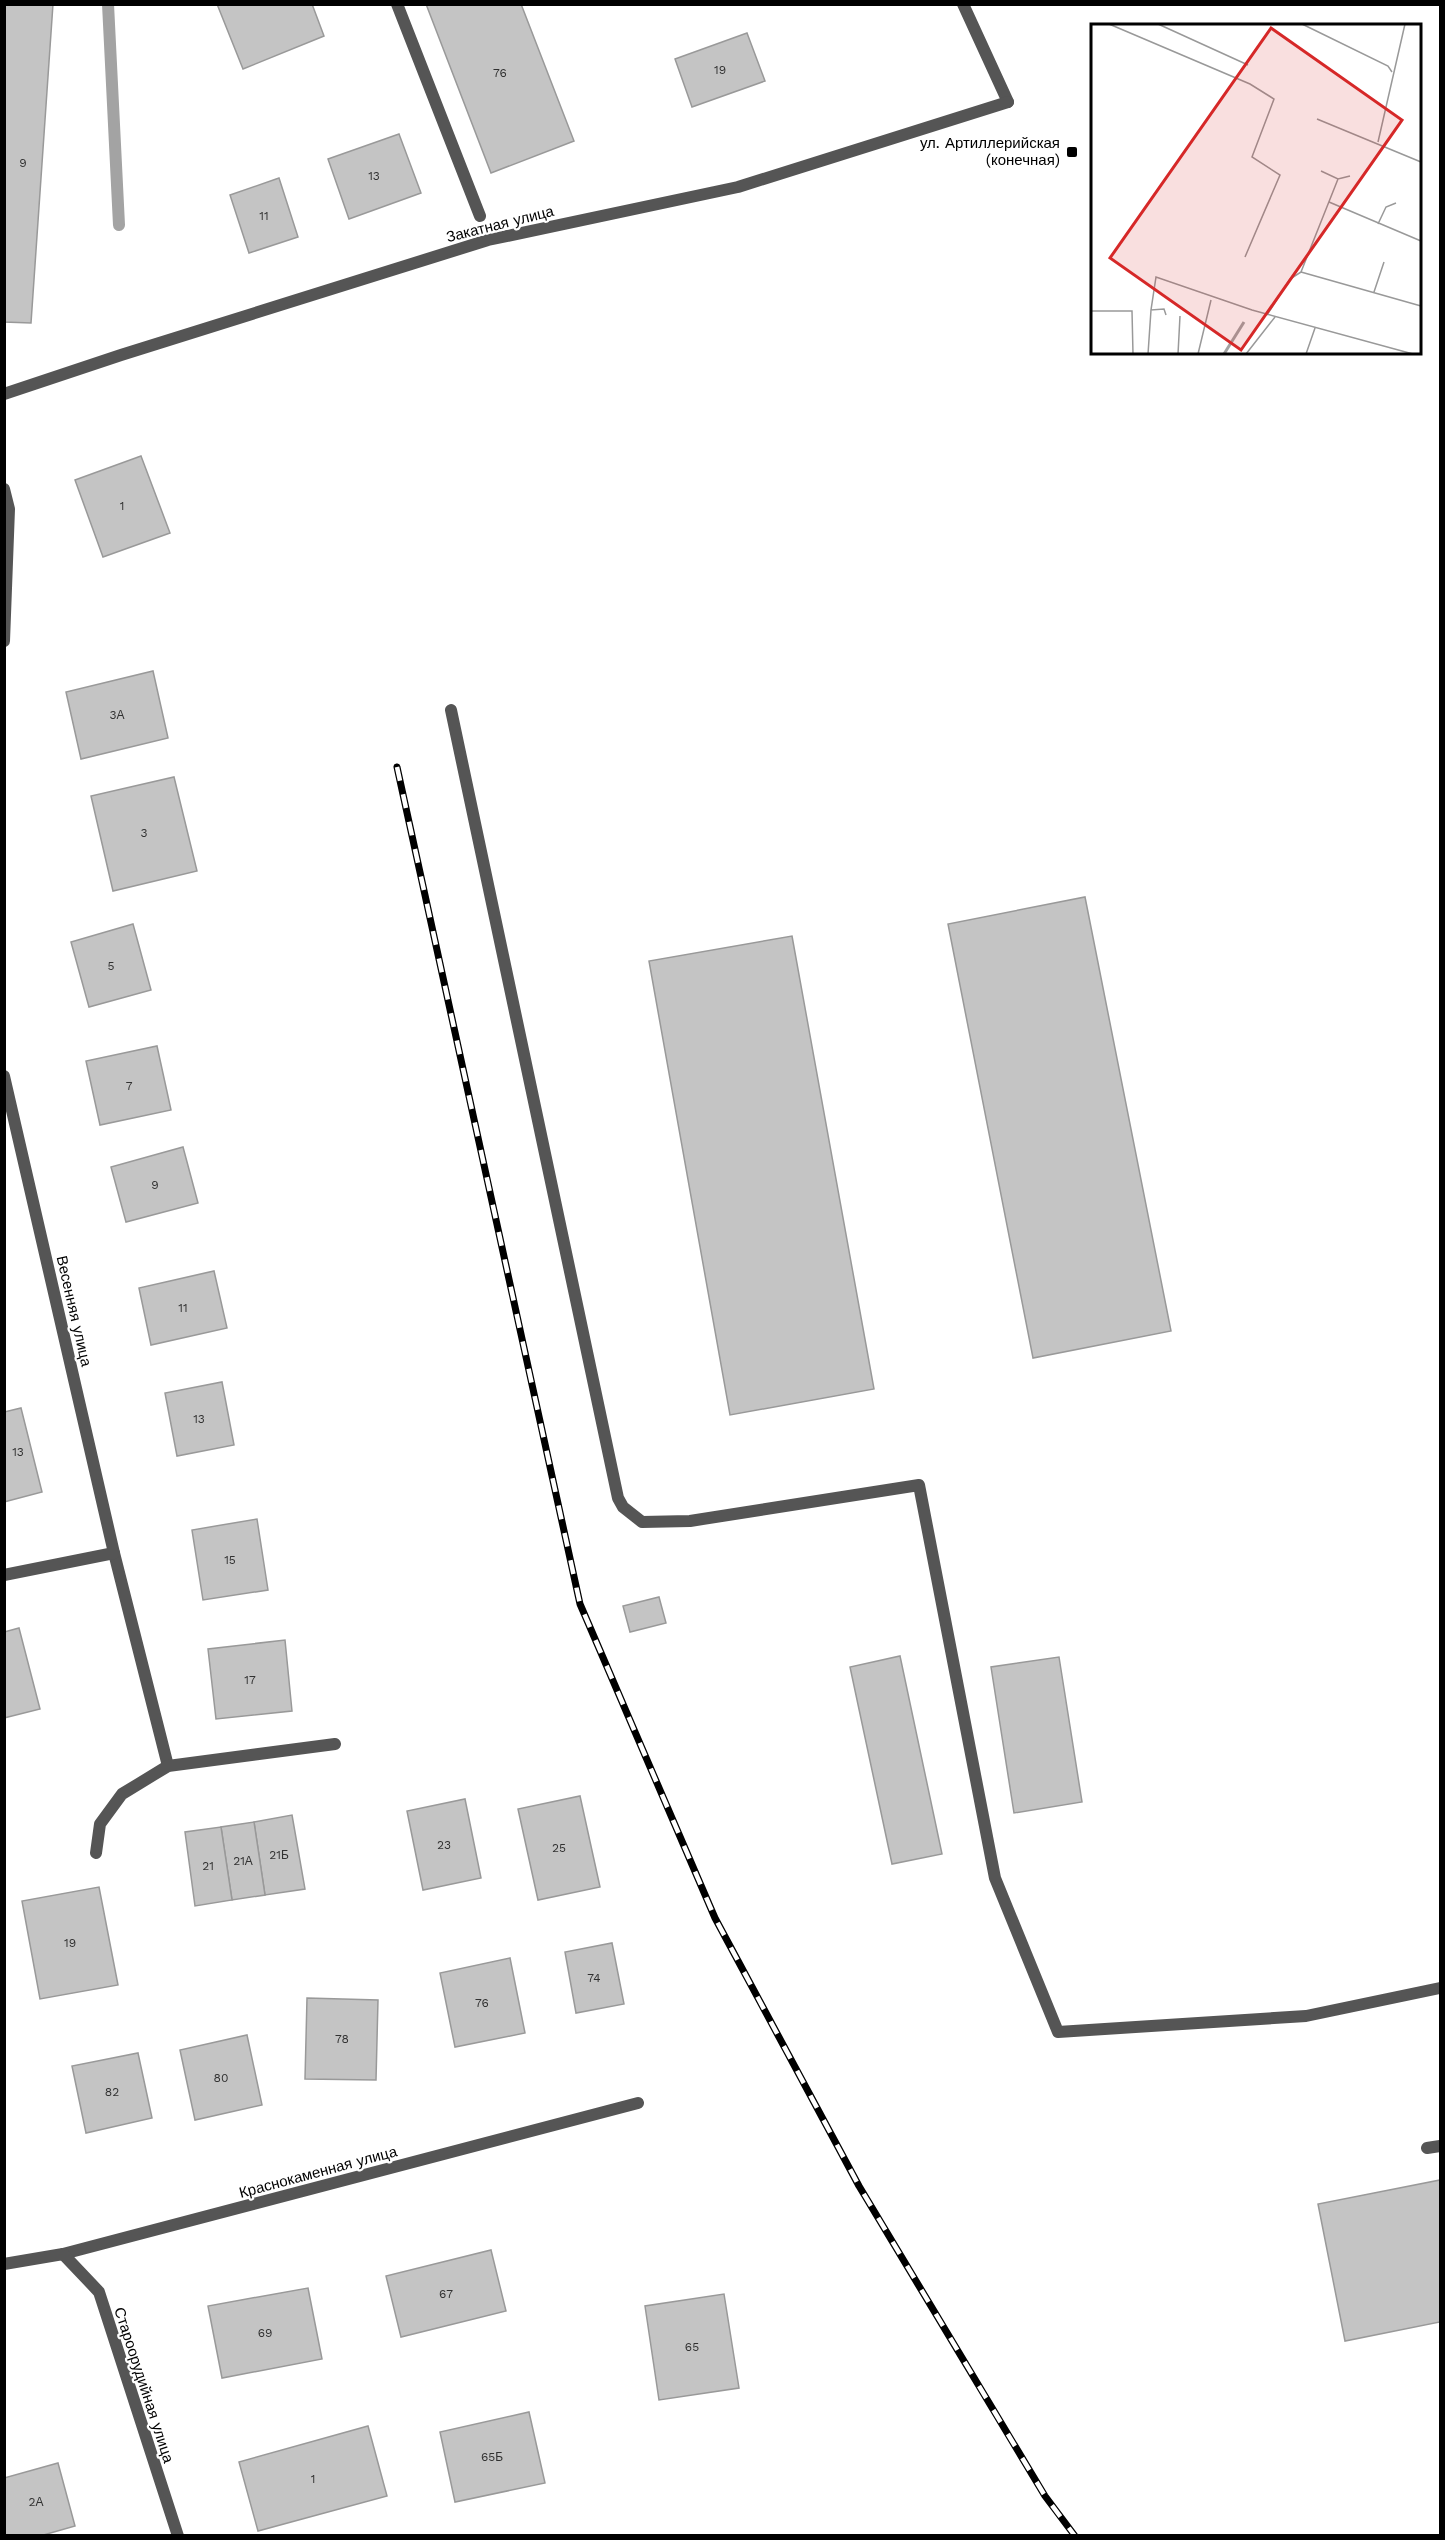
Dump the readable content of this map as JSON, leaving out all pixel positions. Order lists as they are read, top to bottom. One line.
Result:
{"streets":{"street":["Закатная улица","Весенняя улица","Краснокаменная улица","Староорудийная улица"]},"crossings":[["Краснокаменная улица","Староорудийная улица"]],"places":{"transit":["ул. Артиллерийская (конечная)"]},"house_numbers":["19","76","9","13","11","1","3А","3","5","7","9","11","13","13","15","17","23","25","21Б","21А","21","19","74","76","78","80","82","67","69","65","65Б","1","2А"]}
